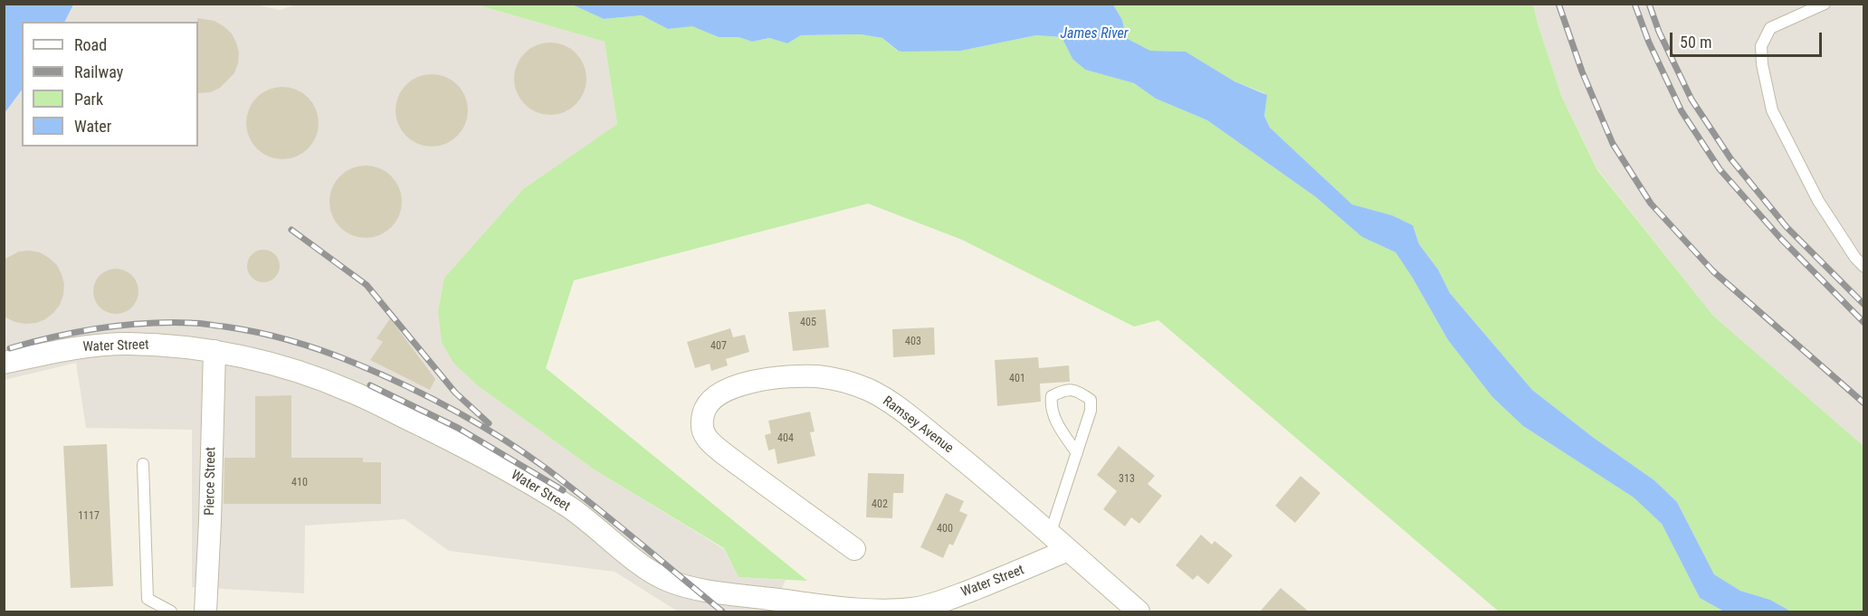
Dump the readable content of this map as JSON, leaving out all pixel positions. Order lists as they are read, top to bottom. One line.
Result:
{"streets":{"street":["Water Street","Ramsey Avenue","Pierce Street"]},"crossings":[["Water Street","Ramsey Avenue"],["Water Street","Pierce Street"]],"water":["James River"],"house_numbers":["405","403","407","401","404","313","410","402","1117","400"],"legend":["Road","Railway","Park","Water"],"scale_bar":"50 m"}
